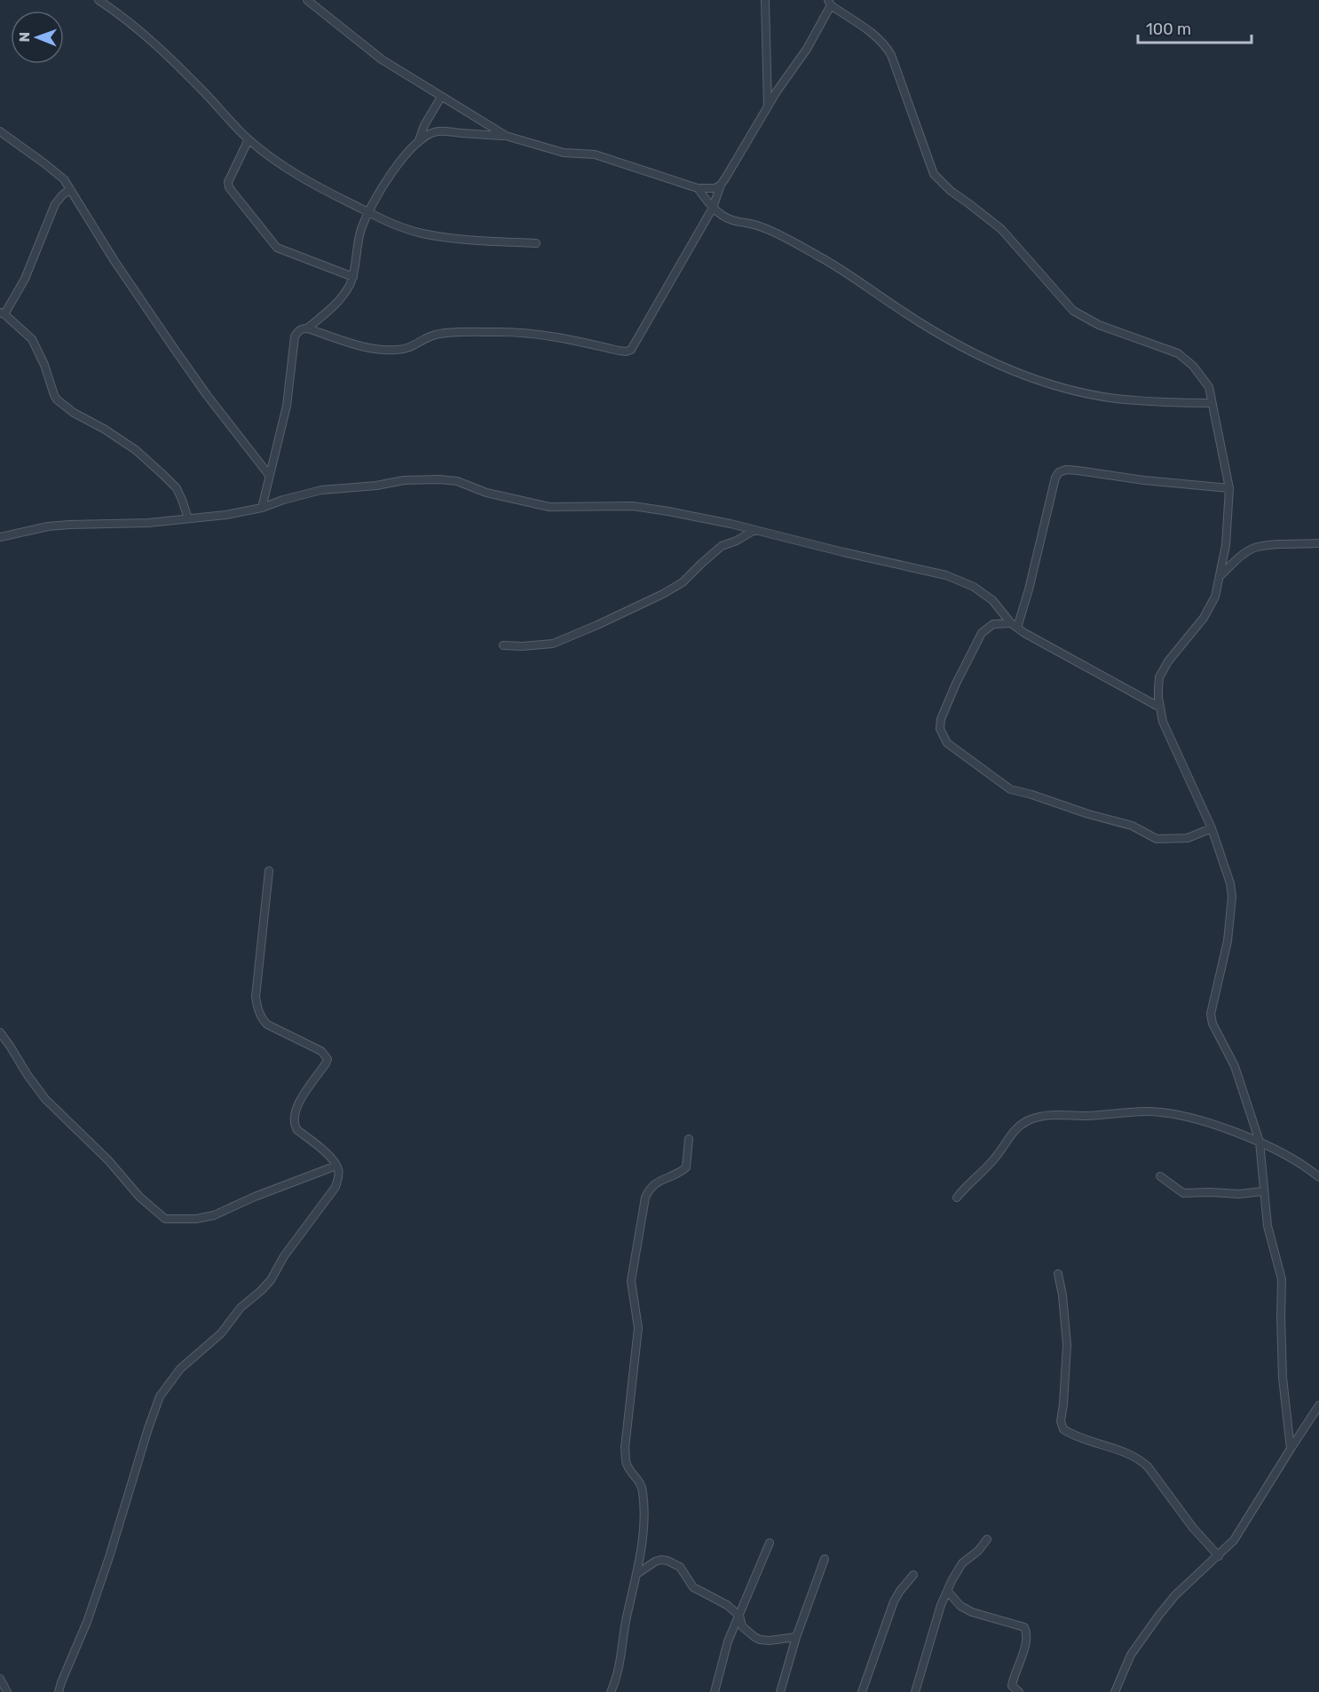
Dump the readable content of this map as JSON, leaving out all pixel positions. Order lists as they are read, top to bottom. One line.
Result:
{"scale_bar":"100 m","north":"left"}
